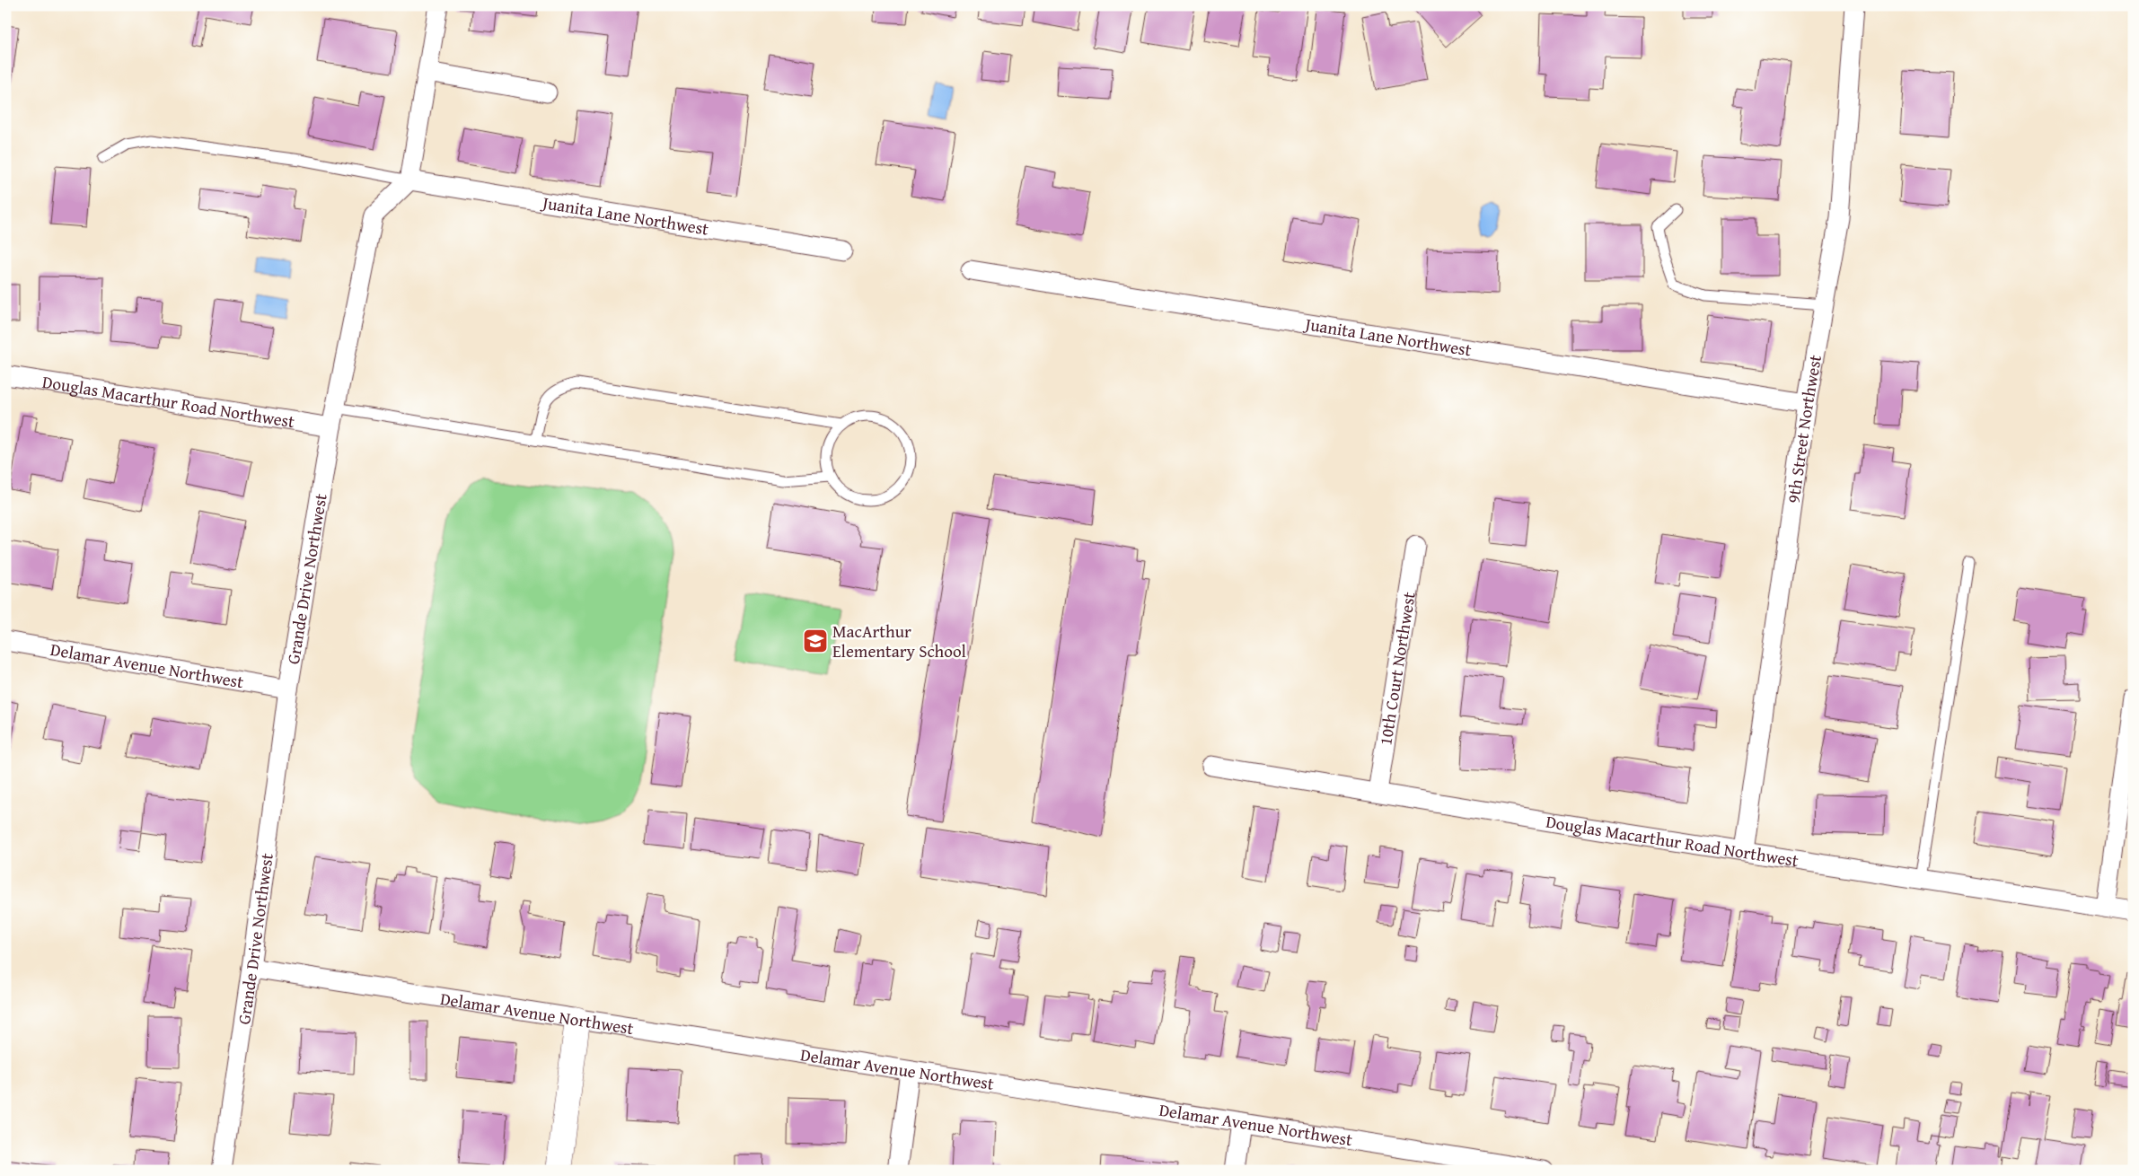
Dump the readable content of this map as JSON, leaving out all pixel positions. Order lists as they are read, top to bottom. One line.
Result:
{"streets":{"street":["Juanita Lane Northwest","Douglas Macarthur Road Northwest","9th Street Northwest","Grande Drive Northwest","Delamar Avenue Northwest","10th Court Northwest"]},"crossings":[["Juanita Lane Northwest","9th Street Northwest"],["Juanita Lane Northwest","Grande Drive Northwest"],["Douglas Macarthur Road Northwest","9th Street Northwest"],["Douglas Macarthur Road Northwest","Grande Drive Northwest"],["Douglas Macarthur Road Northwest","10th Court Northwest"],["Grande Drive Northwest","Delamar Avenue Northwest"]],"places":{"school or university":["MacArthur Elementary School"]}}
